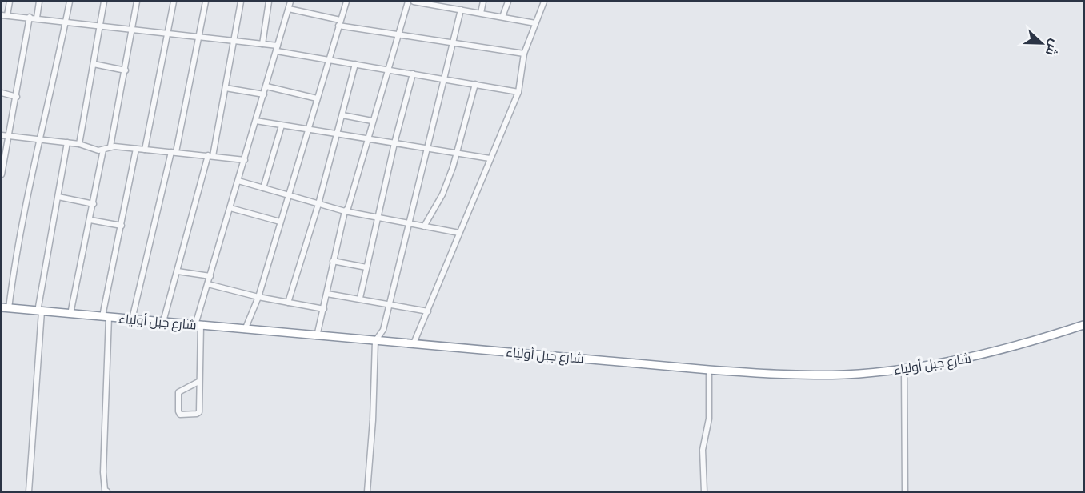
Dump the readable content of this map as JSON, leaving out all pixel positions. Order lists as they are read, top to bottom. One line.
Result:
{"streets":{"highway":["شارع جبل أولياء"]},"north":"right"}
